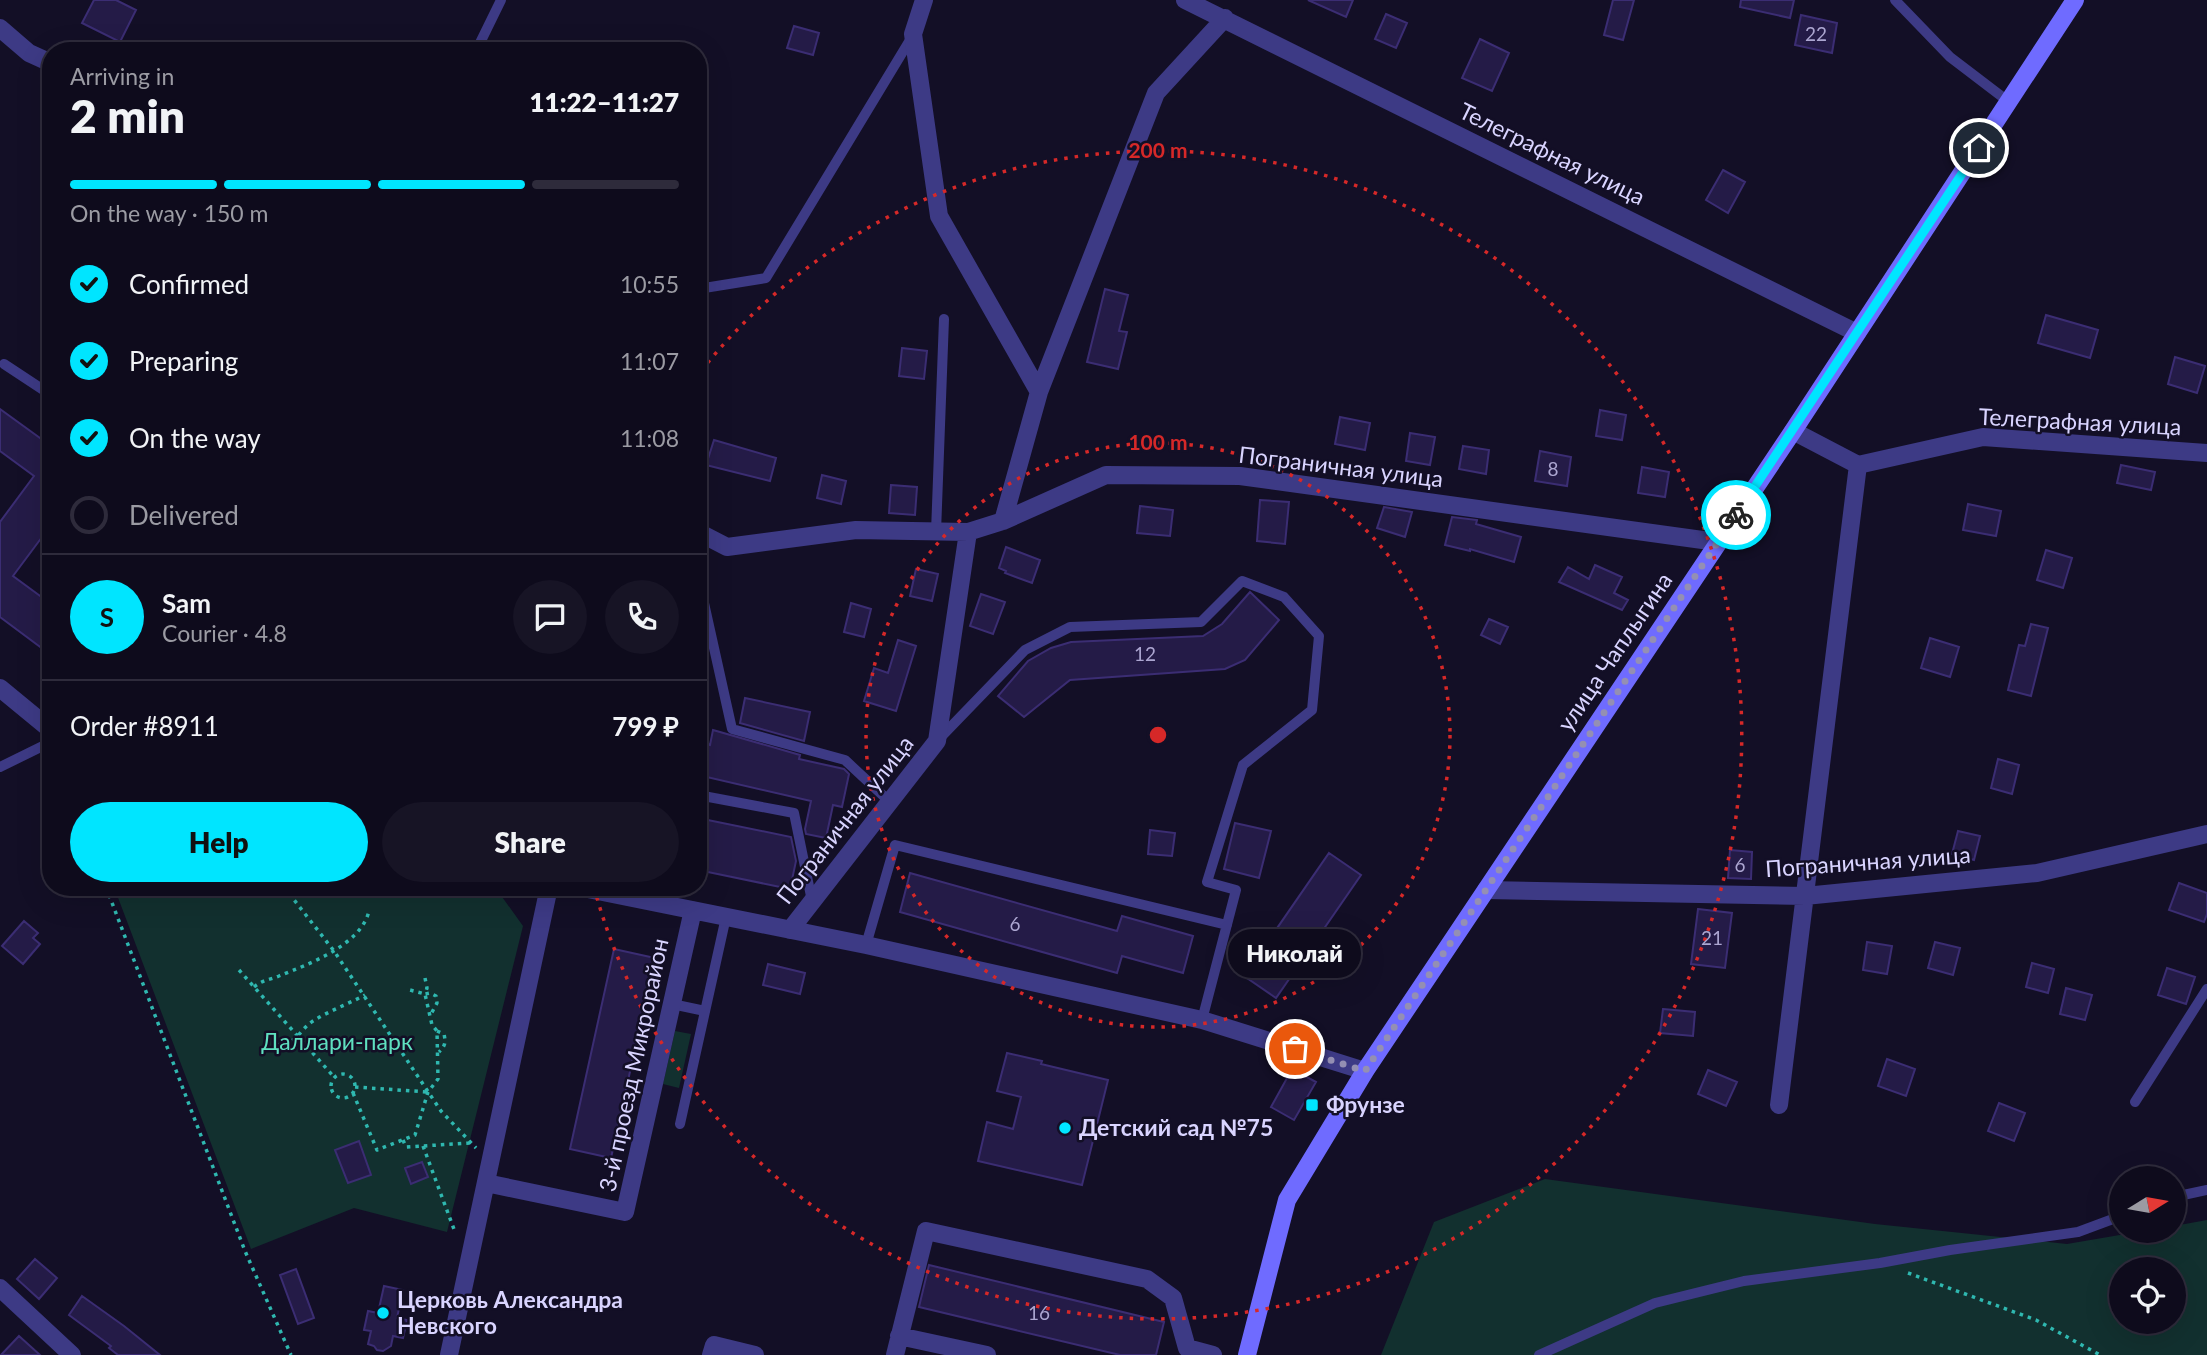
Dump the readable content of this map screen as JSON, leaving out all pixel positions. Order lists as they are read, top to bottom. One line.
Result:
{"streets":{"main road":["улица Чаплыгина"],"street":["Телеграфная улица","Пограничная улица","3-й проезд Микрорайон"]},"crossings":[["Телеграфная улица","улица Чаплыгина"],["Пограничная улица","улица Чаплыгина"]],"parks":["Даллари-парк"],"places":{"other":["Николай","Детский сад №75","Церковь Александра Невского"],"transit":["Фрунзе"]},"house_numbers":["22","8","12","6","6","21","16"],"north":"right","page":{"heading":["2 min","Arriving in","11:22–11:27"],"panel":["Sam","Courier · 4.8","Order #8911","799 ₽"],"bar":"On the way · 150 m","list":[["Confirmed","10:55"],["Preparing","11:07"],["On the way","11:08"],"Delivered"],"round":"S","buttons":["Help","Share"],"bubble":"Николай"},"rings":["200 m","100 m"]}
